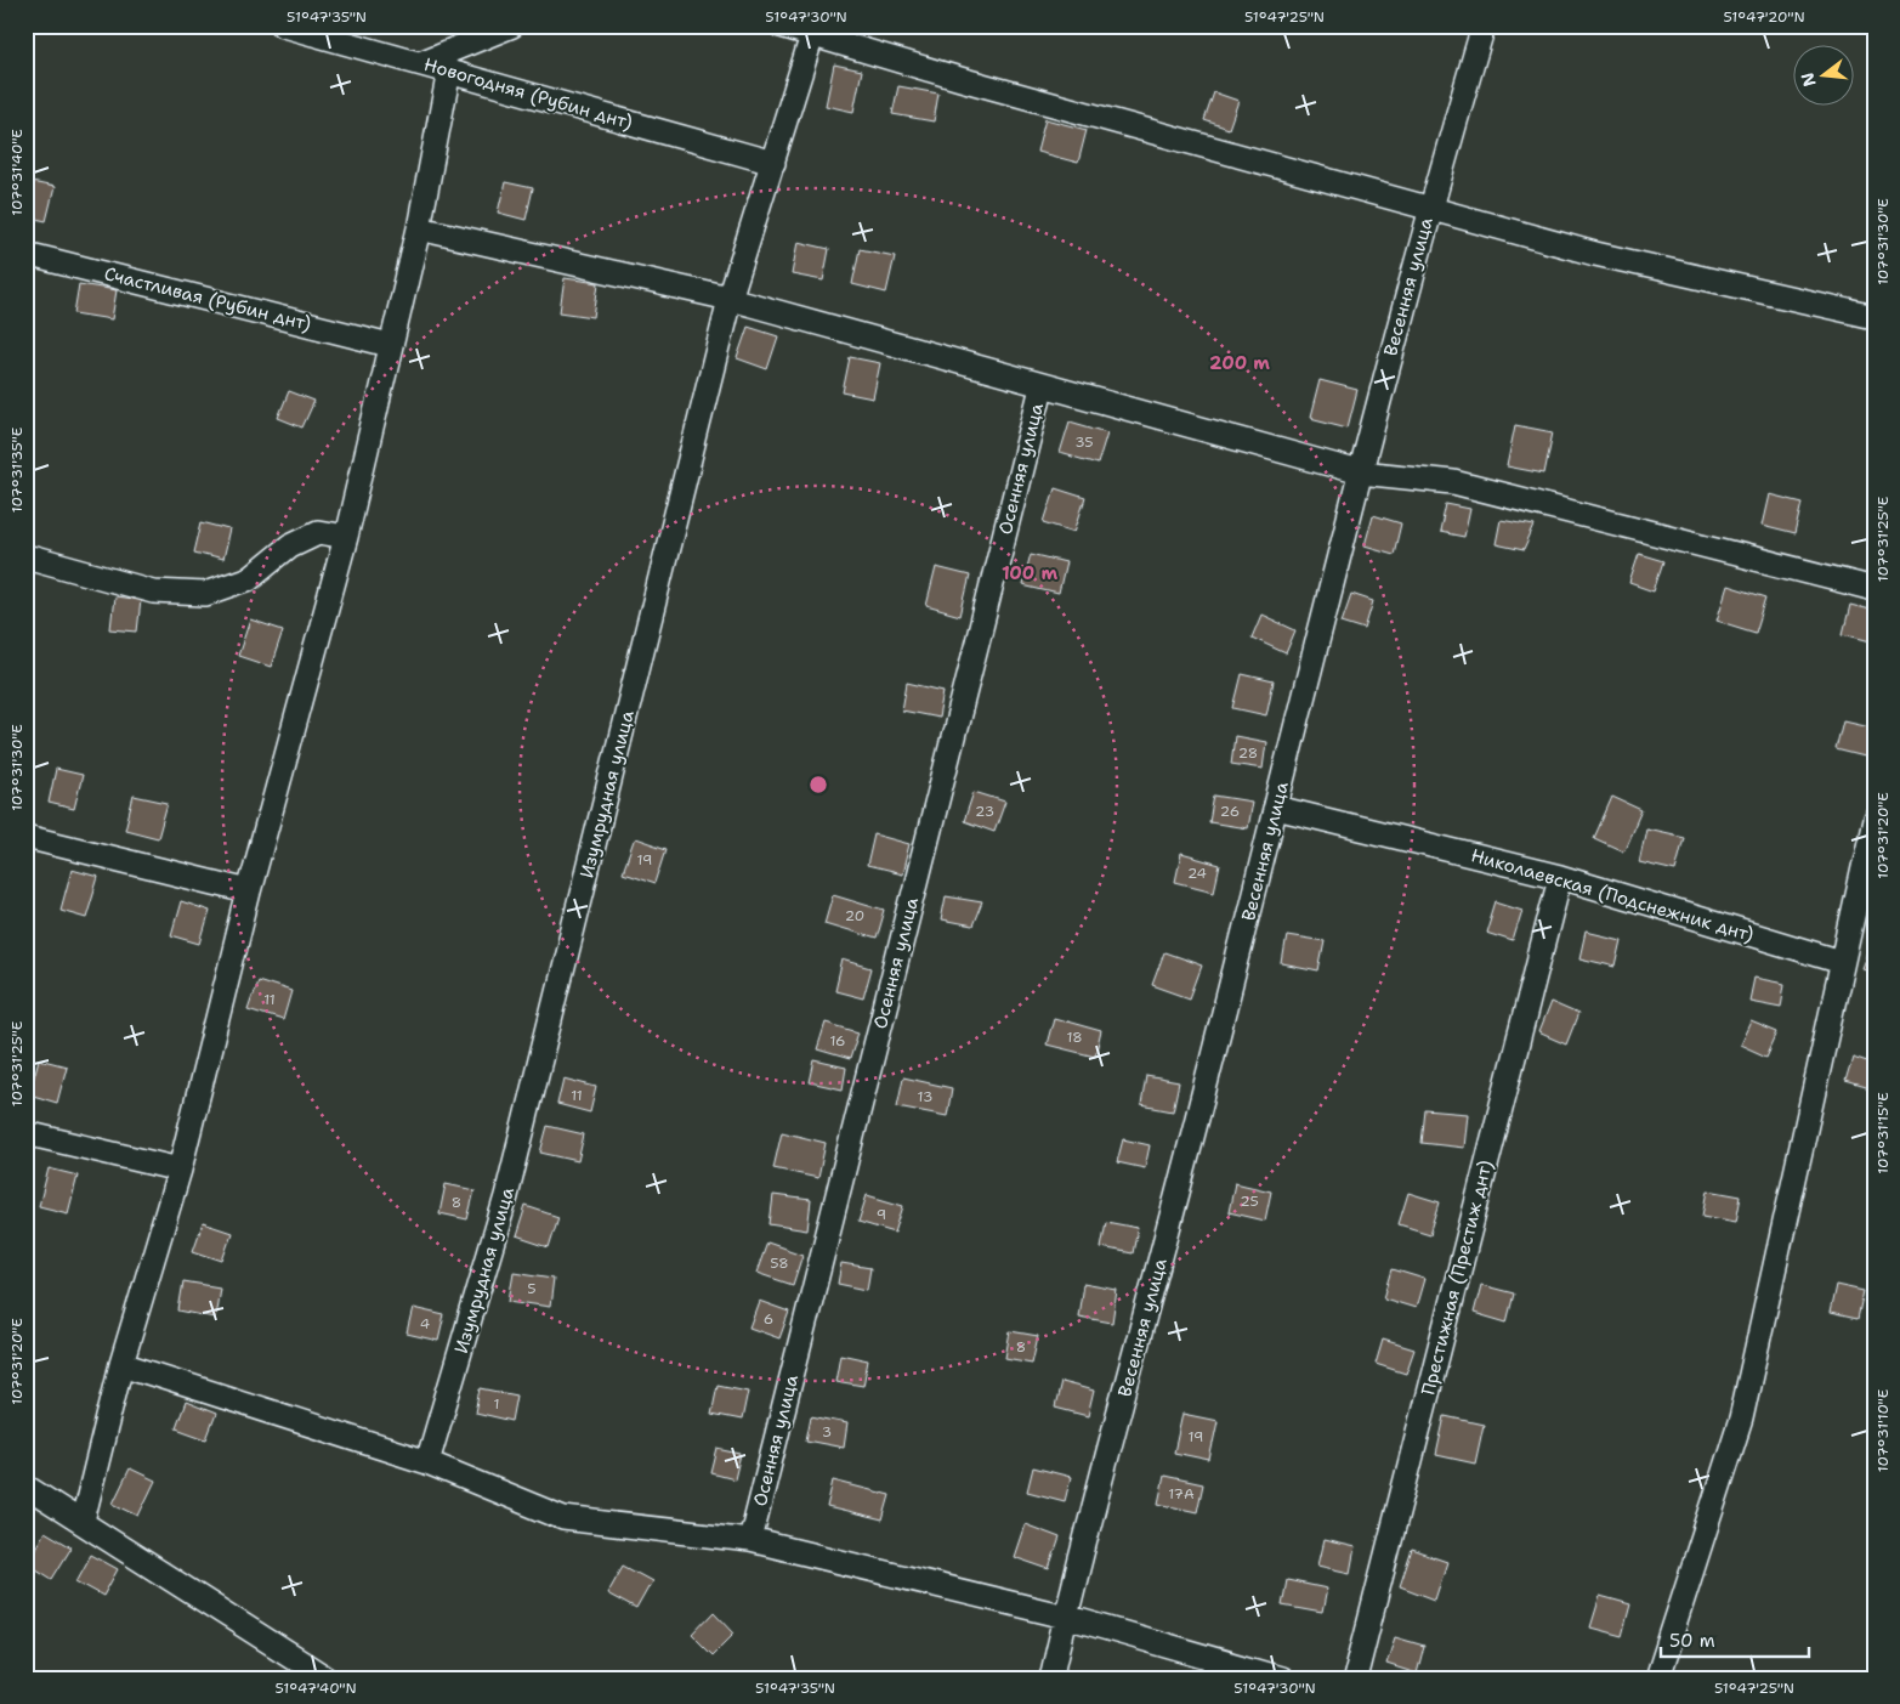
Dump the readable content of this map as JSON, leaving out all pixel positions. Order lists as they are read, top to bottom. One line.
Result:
{"streets":{"street":["Новогодняя (Рубин днт)","Весенняя улица","Счастливая (Рубин днт)","Осенняя улица","Изумрудная улица","Николаевская (Подснежник днт)","Престижная (Престиж днт)"]},"crossings":[["Новогодняя (Рубин днт)","Изумрудная улица"],["Весенняя улица","Николаевская (Подснежник днт)"],["Николаевская (Подснежник днт)","Престижная (Престиж днт)"]],"house_numbers":["35","28","23","26","19","24","20","11","18","16","11","13","25","8","9","58","5","6","4","8","1","3","19","17А"],"scale_bar":"50 m","north":"left","coordinates":["51°47'35\"N","51°47'30\"N","51°47'25\"N","51°47'20\"N","107°31'40\"E","107°31'30\"E","107°31'35\"E","107°31'25\"E","107°31'20\"E","107°31'15\"E","107°31'10\"E","51°47'40\"N"],"rings":["200 m","100 m"]}
